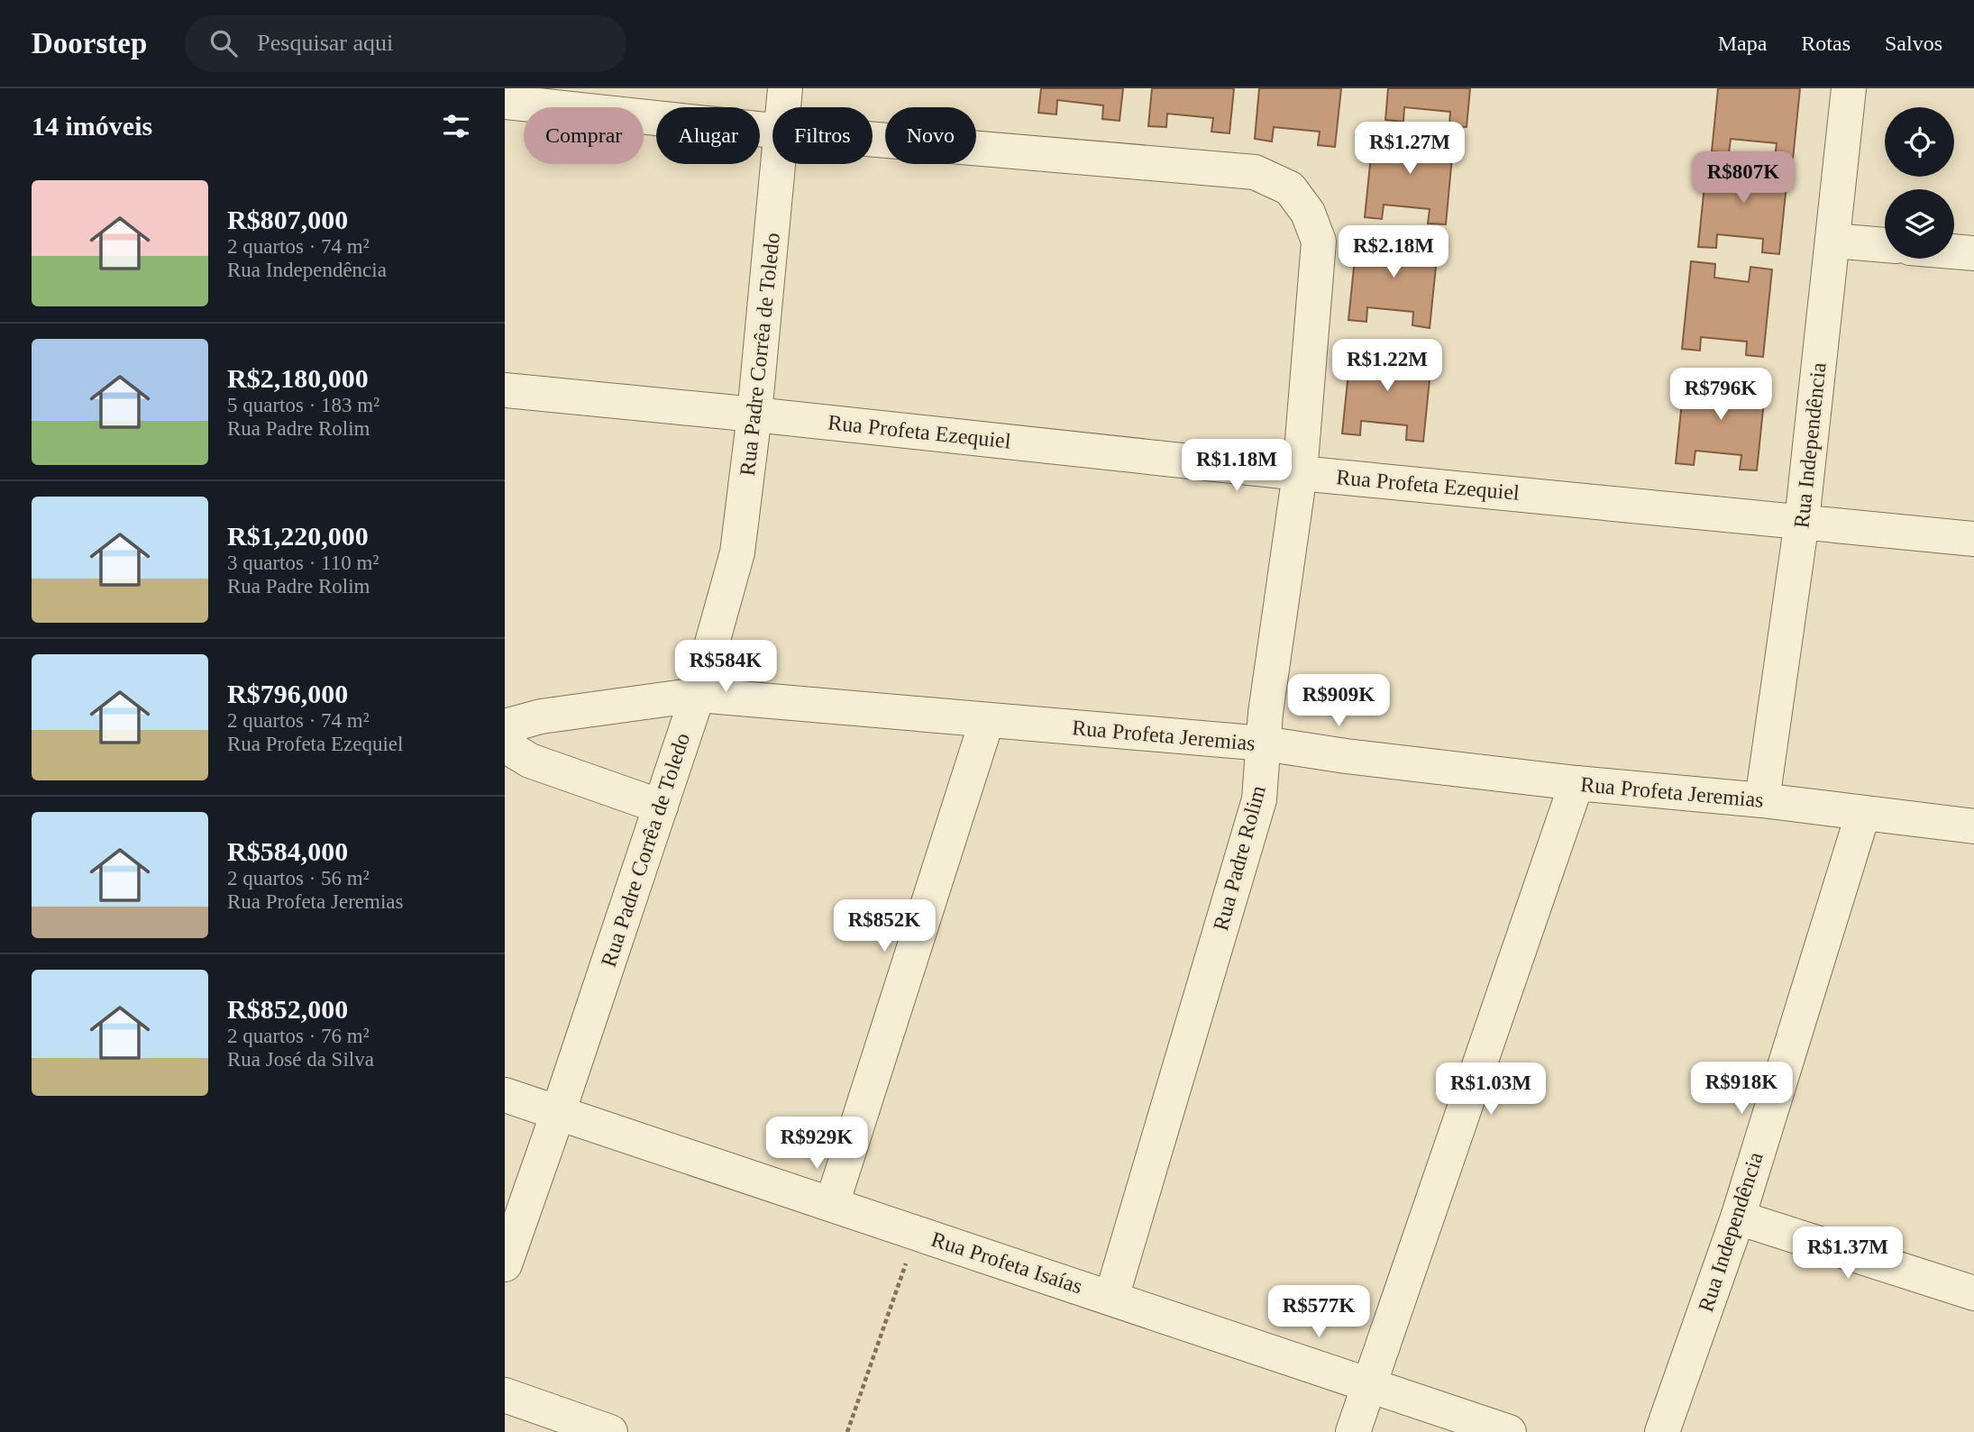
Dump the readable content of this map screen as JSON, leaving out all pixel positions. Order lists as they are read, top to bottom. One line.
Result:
{"streets":{"street":["Rua Padre Corrêa de Toledo","Rua Profeta Ezequiel","Rua Independência","Rua Profeta Jeremias","Rua Padre Rolim","Rua Profeta Isaías"]},"crossings":[["Rua Padre Corrêa de Toledo","Rua Profeta Ezequiel"],["Rua Padre Corrêa de Toledo","Rua Profeta Jeremias"],["Rua Padre Corrêa de Toledo","Rua Profeta Isaías"],["Rua Profeta Ezequiel","Rua Independência"],["Rua Profeta Ezequiel","Rua Padre Rolim"],["Rua Independência","Rua Profeta Jeremias"],["Rua Profeta Jeremias","Rua Padre Rolim"],["Rua Padre Rolim","Rua Profeta Isaías"]],"page":{"header":"Doorstep","search":"Pesquisar aqui","nav":["Mapa","Rotas","Salvos"],"heading":"14 imóveis","chip":["Comprar","Alugar","Filtros","Novo"],"price":["R$1.27M","R$807K","R$2.18M","R$1.22M","R$796K","R$1.18M","R$584K","R$909K","R$852K","R$918K","R$1.03M","R$929K","R$1.37M","R$577K"],"list":[{"name":"R$807,000","note":"2 quartos · 74 m² · Rua Independência"},{"name":"R$2,180,000","note":"5 quartos · 183 m² · Rua Padre Rolim"},{"name":"R$1,220,000","note":"3 quartos · 110 m² · Rua Padre Rolim"},{"name":"R$796,000","note":"2 quartos · 74 m² · Rua Profeta Ezequiel"},{"name":"R$584,000","note":"2 quartos · 56 m² · Rua Profeta Jeremias"},{"name":"R$852,000","note":"2 quartos · 76 m² · Rua José da Silva"}]}}
